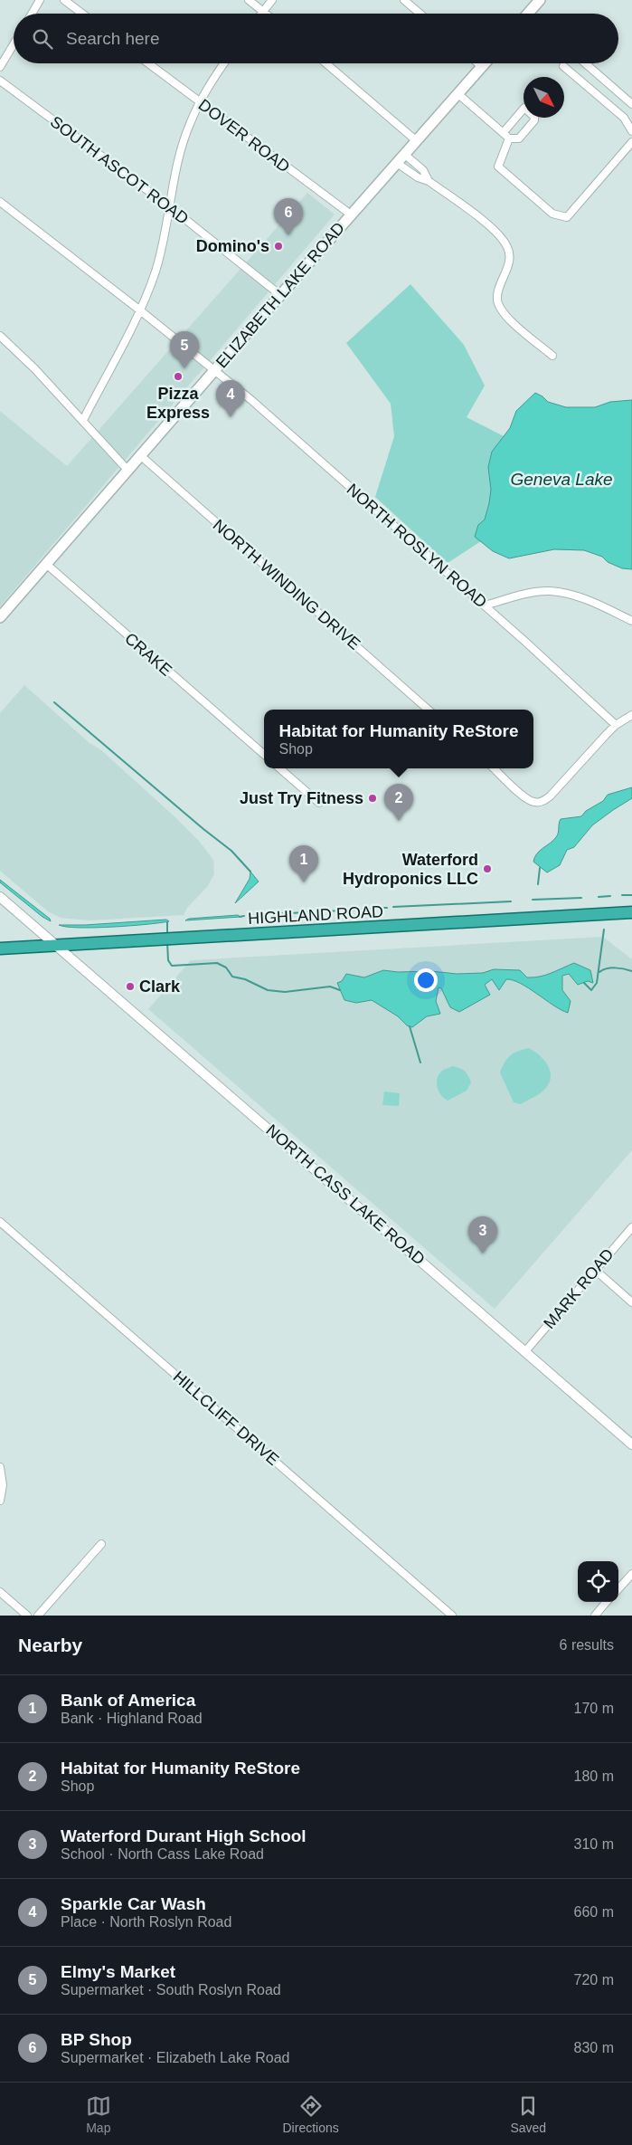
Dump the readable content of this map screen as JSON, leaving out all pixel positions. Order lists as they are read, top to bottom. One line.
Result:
{"streets":{"highway":["HIGHLAND ROAD"],"main road":["ELIZABETH LAKE ROAD"],"street":["DOVER ROAD","SOUTH ASCOT ROAD","NORTH ROSLYN ROAD","NORTH WINDING DRIVE","CRAKE","NORTH CASS LAKE ROAD","MARK ROAD","HILLCLIFF DRIVE"]},"crossings":[["DOVER ROAD","ELIZABETH LAKE ROAD"],["SOUTH ASCOT ROAD","ELIZABETH LAKE ROAD"],["ELIZABETH LAKE ROAD","NORTH ROSLYN ROAD"],["ELIZABETH LAKE ROAD","NORTH WINDING DRIVE"],["ELIZABETH LAKE ROAD","CRAKE"],["HIGHLAND ROAD","NORTH CASS LAKE ROAD"],["NORTH CASS LAKE ROAD","MARK ROAD"]],"water":["Geneva Lake"],"places":["Domino's","Pizza Express","Just Try Fitness","Waterford Hydroponics LLC","Clark"],"north":"bottom right","page":{"search":"Search here","pins":["6","5","4","2","1","3"],"popup":["Habitat for Humanity ReStore","Shop"],"heading":["Nearby","6 results"],"list":[{"mark":"1","name":"Bank of America","note":"Bank · Highland Road","value":"170 m"},{"mark":"2","name":"Habitat for Humanity ReStore","note":"Shop","value":"180 m"},{"mark":"3","name":"Waterford Durant High School","note":"School · North Cass Lake Road","value":"310 m"},{"mark":"4","name":"Sparkle Car Wash","note":"Place · North Roslyn Road","value":"660 m"},{"mark":"5","name":"Elmy's Market","note":"Supermarket · South Roslyn Road","value":"720 m"},{"mark":"6","name":"BP Shop","note":"Supermarket · Elizabeth Lake Road","value":"830 m"}],"nav":["Map","Directions","Saved"]}}
